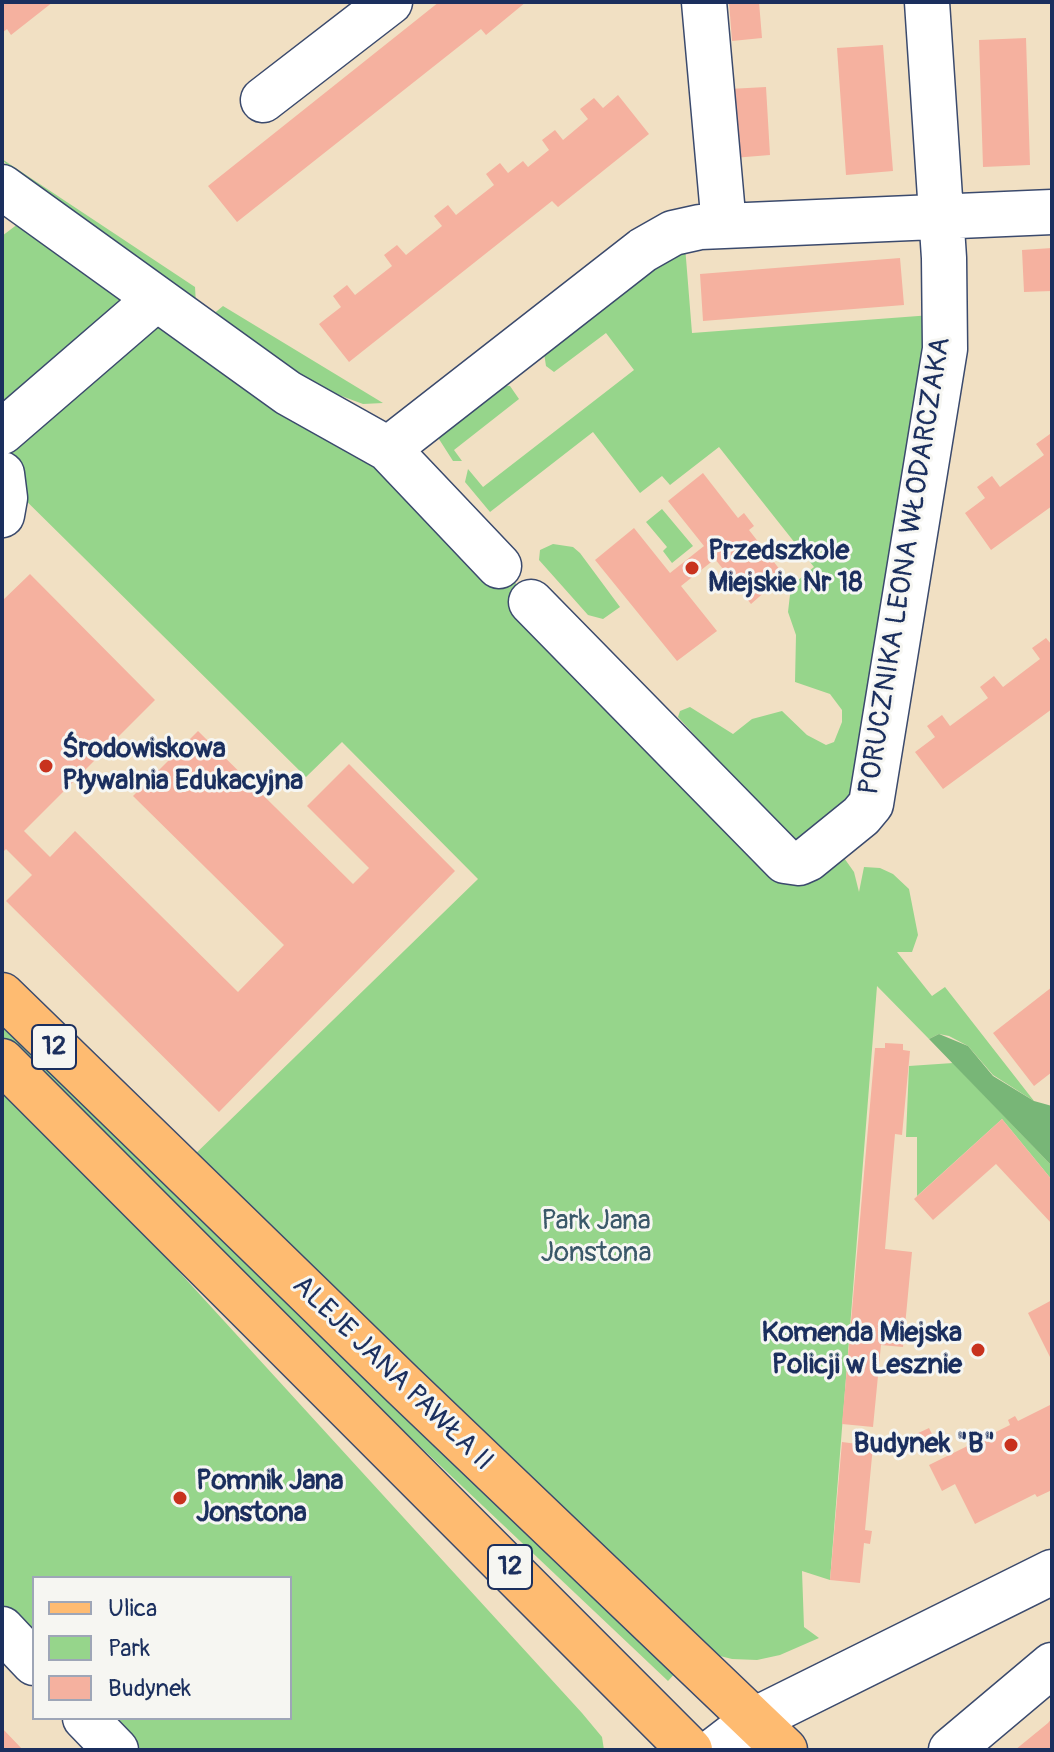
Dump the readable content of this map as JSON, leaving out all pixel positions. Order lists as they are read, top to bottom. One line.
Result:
{"streets":{"main road":["12","ALEJE JANA PAWŁA II"],"street":["PORUCZNIKA LEONA WŁODARCZAKA"]},"parks":["Park Jana Jonstona"],"places":["Przedszkole Miejskie Nr 18","Środowiskowa Pływalnia Edukacyjna","Komenda Miejska Policji w Lesznie","Budynek \"B\"","Pomnik Jana Jonstona"],"legend":["Ulica","Park","Budynek"]}
